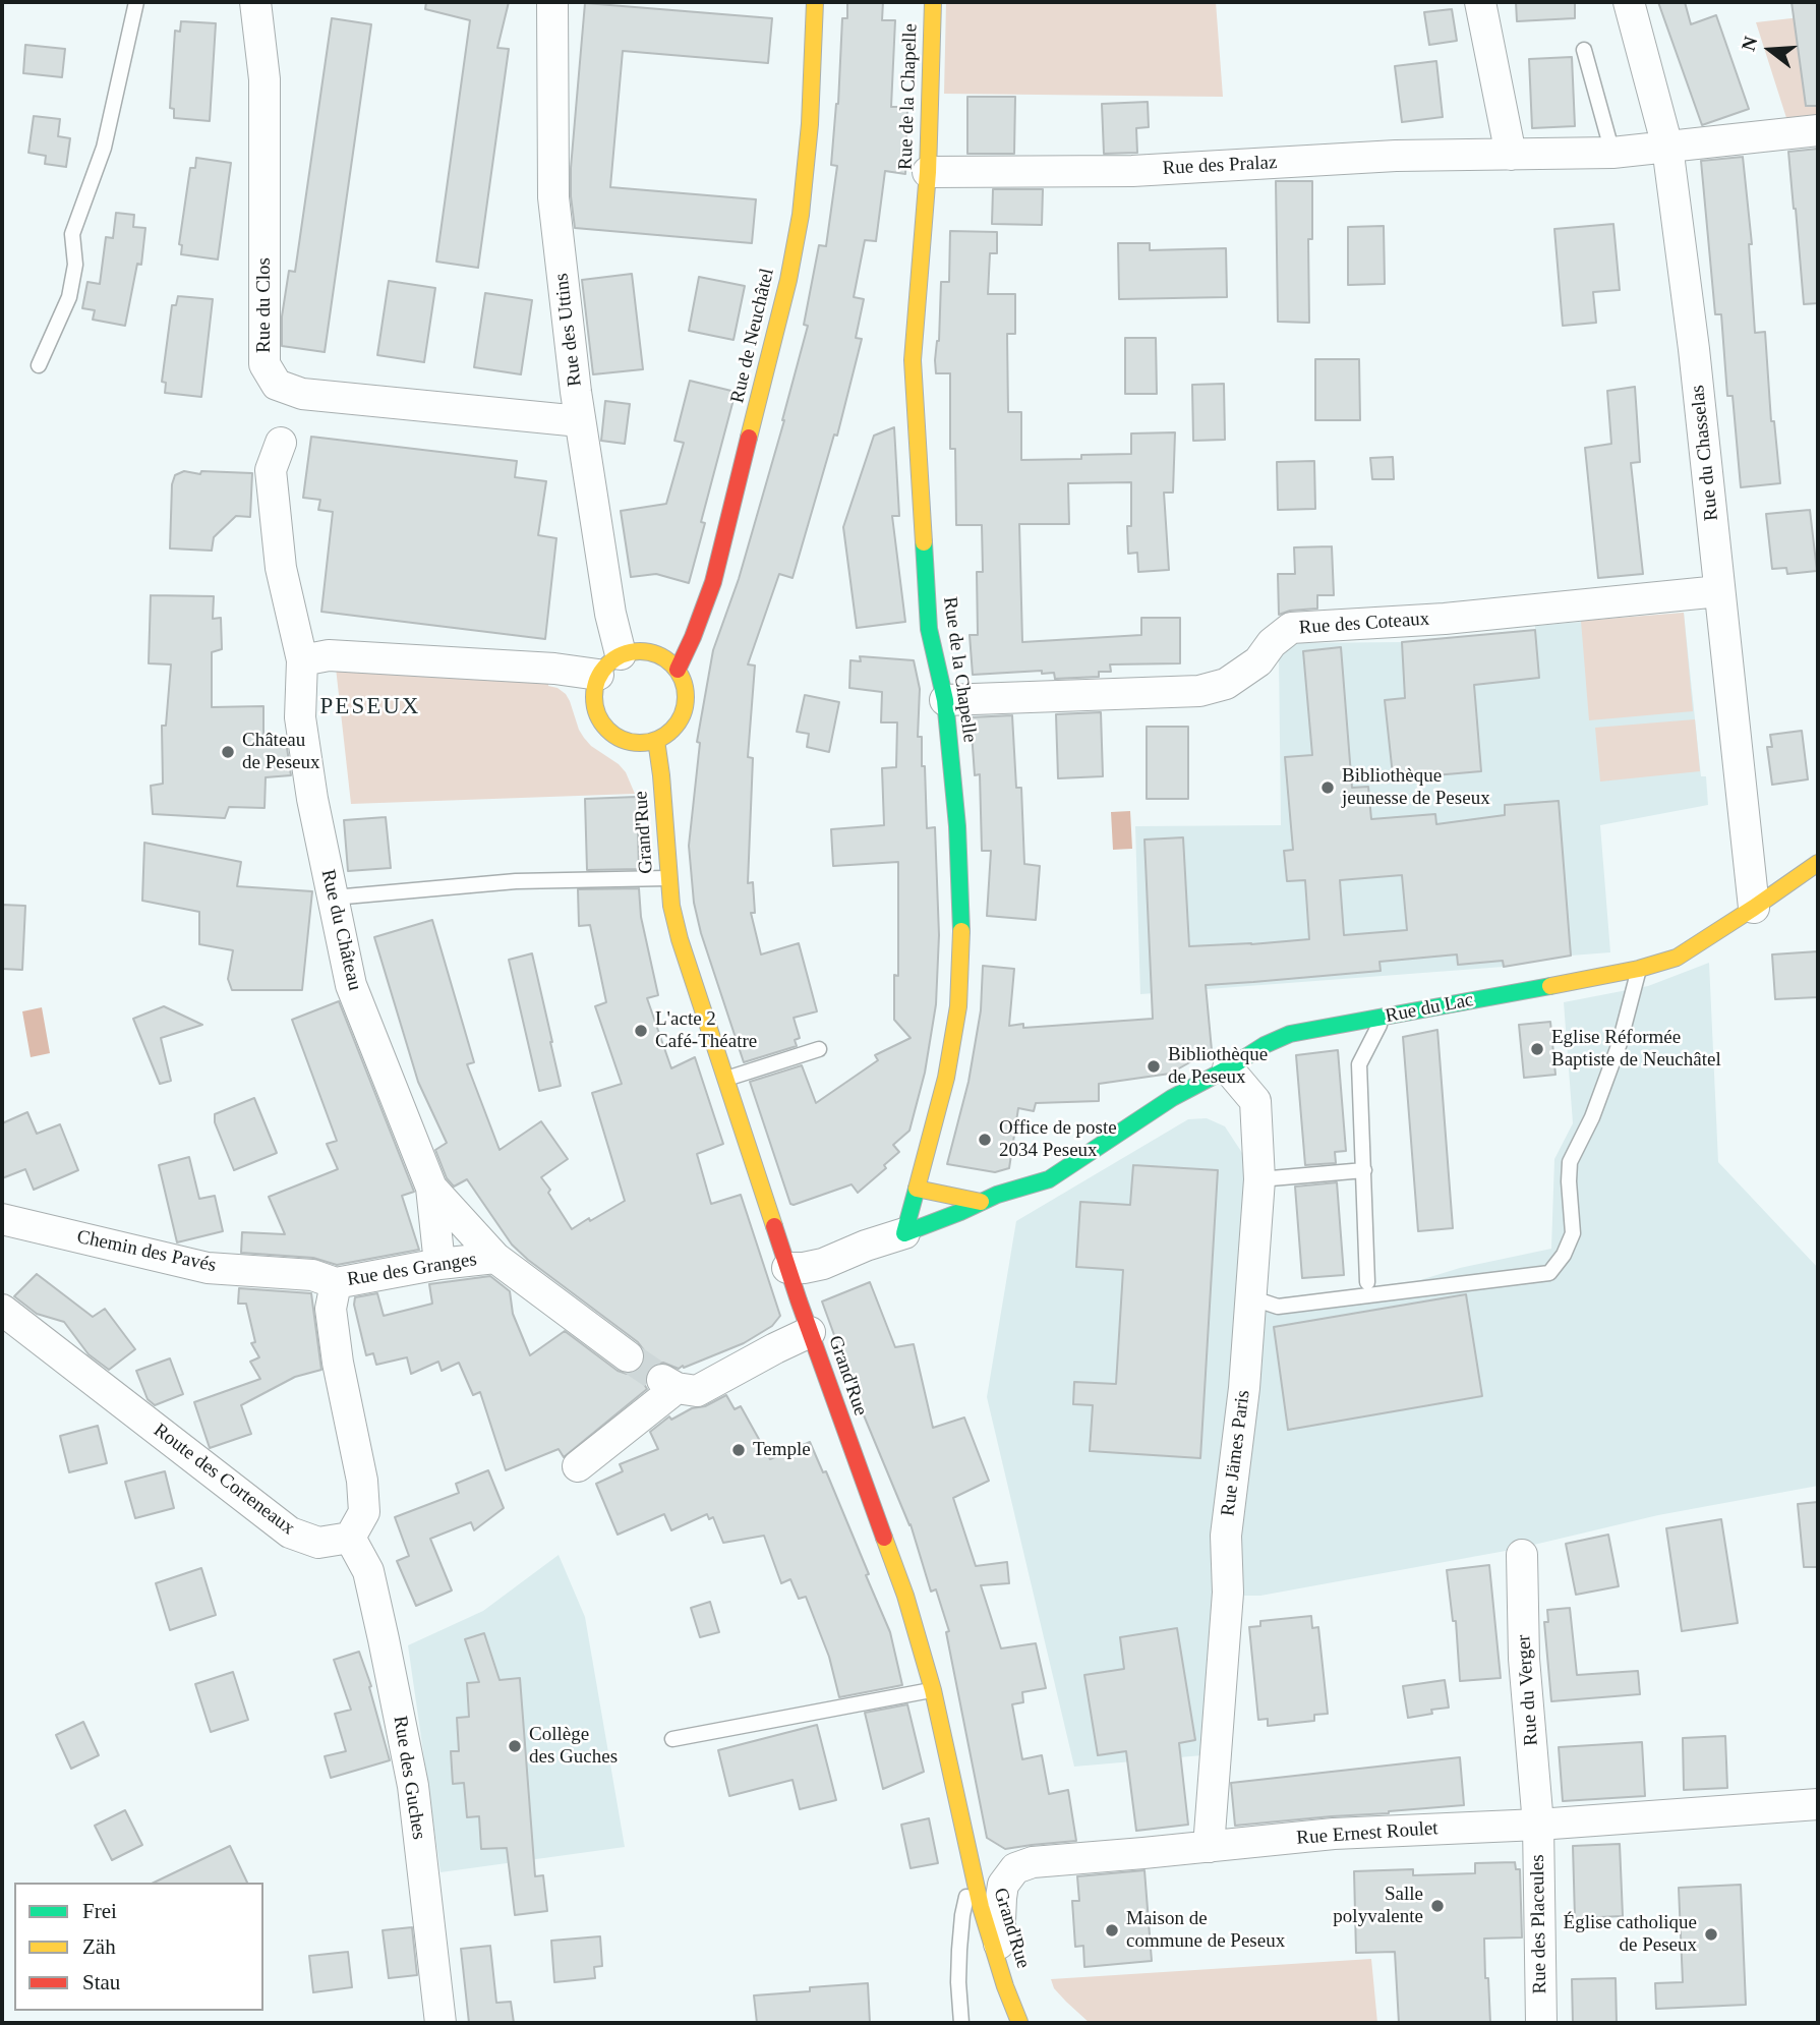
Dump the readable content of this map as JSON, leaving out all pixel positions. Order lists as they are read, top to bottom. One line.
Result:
{"streets":{"street":["Rue de la Chapelle","Rue des Pralaz","Rue du Clos","Rue des Uttins","Rue de Neuchâtel","Rue du Chasselas","Rue des Coteaux","Grand'Rue","Rue du Château","Rue du Lac","Chemin des Pavés","Rue des Granges","Rue Jämes Paris","Route des Corteneaux","Rue du Verger","Rue des Guches","Rue Ernest Roulet","Rue des Placeules"]},"crossings":[["Rue de la Chapelle","Rue des Pralaz"],["Rue de la Chapelle","Rue des Coteaux"],["Rue de la Chapelle","Rue du Lac"],["Rue des Pralaz","Rue du Chasselas"],["Rue du Clos","Rue des Uttins"],["Rue des Uttins","Rue de Neuchâtel"],["Rue des Uttins","Grand'Rue"],["Rue de Neuchâtel","Grand'Rue"],["Rue du Chasselas","Rue des Coteaux"],["Rue du Chasselas","Rue du Lac"],["Grand'Rue","Rue Ernest Roulet"],["Rue du Château","Rue des Granges"],["Rue du Lac","Rue Jämes Paris"],["Chemin des Pavés","Rue des Granges"],["Rue Jämes Paris","Rue Ernest Roulet"],["Route des Corteneaux","Rue des Guches"],["Rue du Verger","Rue Ernest Roulet"],["Rue du Verger","Rue des Placeules"],["Rue Ernest Roulet","Rue des Placeules"]],"districts":["PESEUX"],"places":["Château de Peseux","Bibliothèque jeunesse de Peseux","L'acte 2 Café-Théatre","Eglise Réformée Baptiste de Neuchâtel","Bibliothèque de Peseux","Office de poste 2034 Peseux","Temple","Collège des Guches","Salle polyvalente","Maison de commune de Peseux","Église catholique de Peseux"],"legend":["Frei","Zäh","Stau"],"north":"left"}
